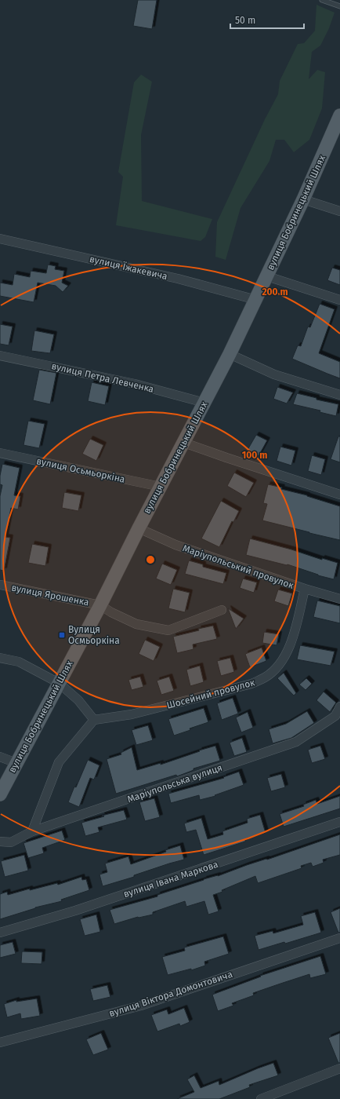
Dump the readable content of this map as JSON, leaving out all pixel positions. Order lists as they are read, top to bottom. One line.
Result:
{"streets":{"main road":["вулиця Бобринецький Шлях"],"street":["вулиця Їжакевича","вулиця Петра Левченка","вулиця Осьмьоркіна","Маріупольський провулок","вулиця Ярошенка","Шосейний провулок","Маріупольська вулиця","вулиця Івана Маркова","вулиця Віктора Домонтовича"]},"crossings":[["вулиця Бобринецький Шлях","вулиця Їжакевича"],["вулиця Бобринецький Шлях","вулиця Петра Левченка"],["вулиця Бобринецький Шлях","вулиця Осьмьоркіна"],["вулиця Бобринецький Шлях","Маріупольський провулок"],["вулиця Бобринецький Шлях","вулиця Ярошенка"],["Маріупольський провулок","Шосейний провулок"]],"places":{"transit":["Вулиця Осмьоркіна"]},"scale_bar":"50 m","rings":["200 m","100 m"]}
